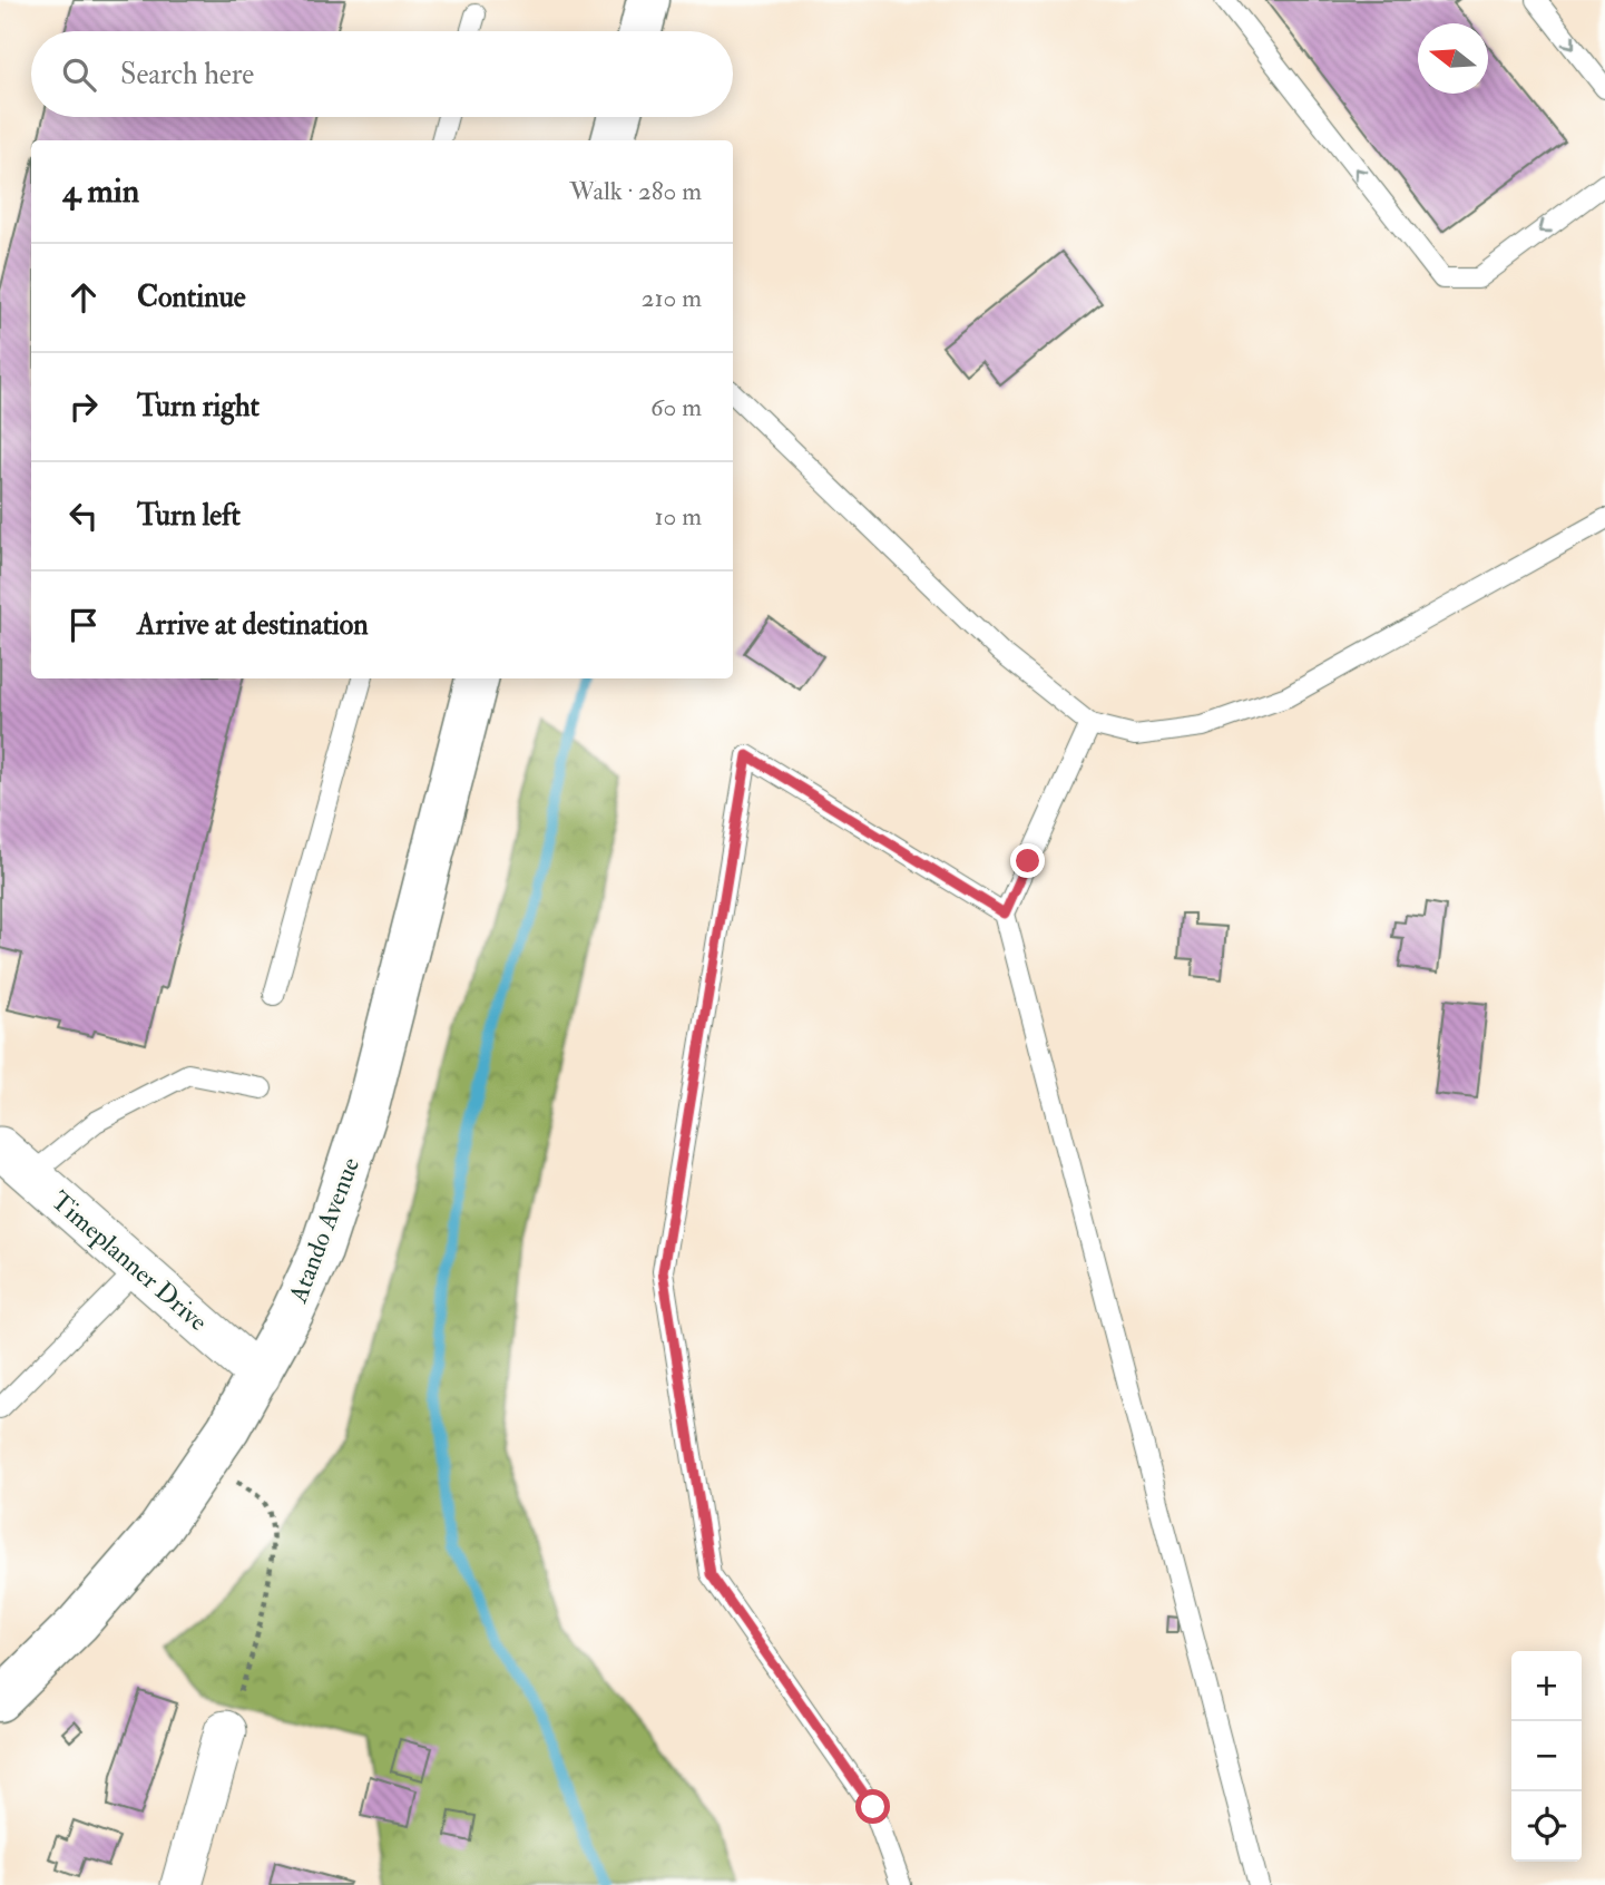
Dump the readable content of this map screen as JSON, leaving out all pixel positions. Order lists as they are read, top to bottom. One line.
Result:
{"streets":{"main road":["Atando Avenue"],"street":["Timeplanner Drive"]},"crossings":[["Atando Avenue","Timeplanner Drive"]],"north":"left","page":{"search":"Search here","heading":["4 min","Walk · 280 m"],"list":[["Continue","210 m"],["Turn right","60 m"],["Turn left","10 m"],"Arrive at destination"],"map_buttons":["+","−"]}}
